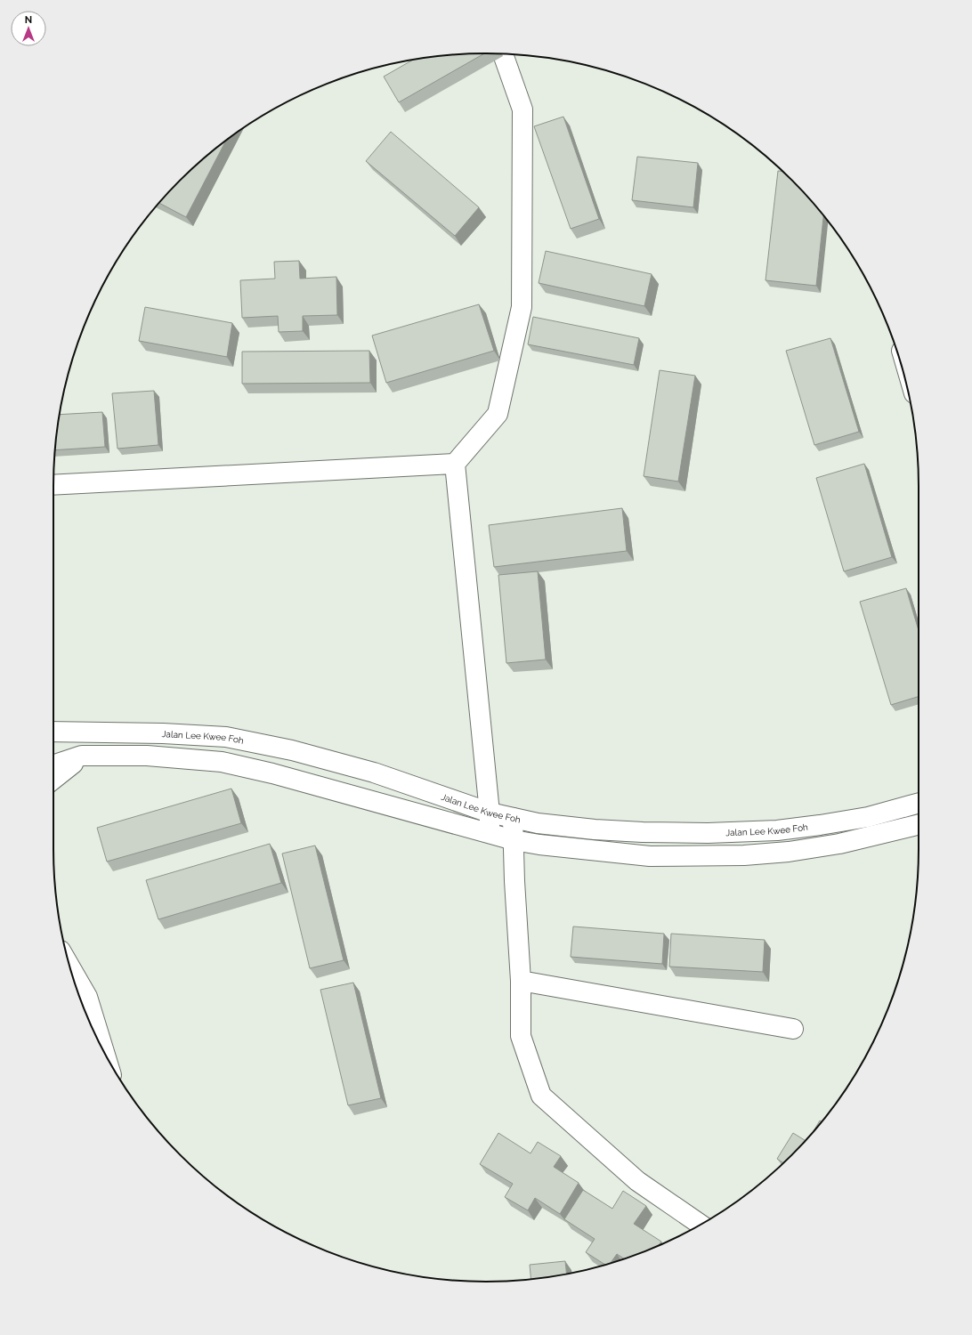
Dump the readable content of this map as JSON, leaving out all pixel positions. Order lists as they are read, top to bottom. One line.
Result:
{"streets":{"main road":["Jalan Lee Kwee Foh"]},"north":"top"}
